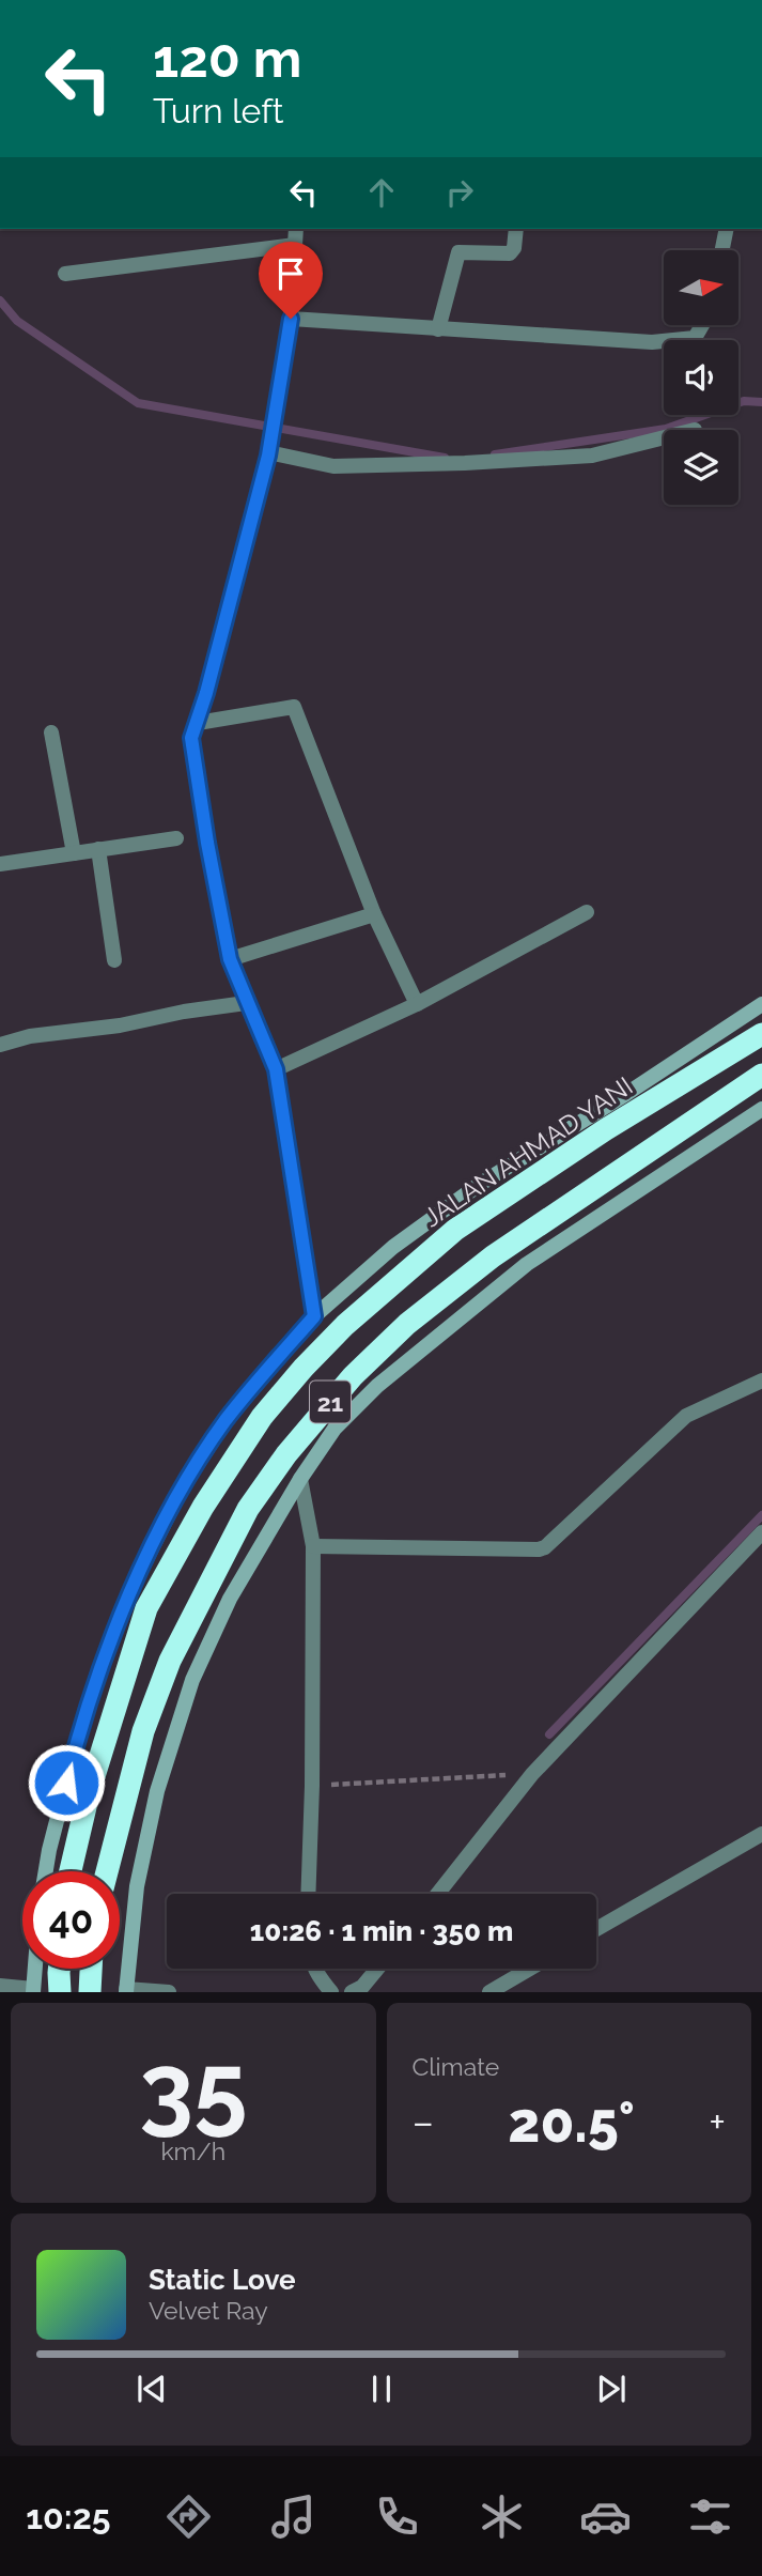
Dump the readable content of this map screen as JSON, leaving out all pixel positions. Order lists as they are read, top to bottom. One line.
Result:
{"streets":{"highway":["JALAN AHMAD YANI","21"]},"north":"right","page":{"turn":["120 m","Turn left"],"limit":"40","trip":"10:26 · 1 min · 350 m","tile":[["35","km/h"],"Climate"],"heat":["−","20.5°","+"],"song":["Static Love","Velvet Ray"],"tabs":"10:25"}}
